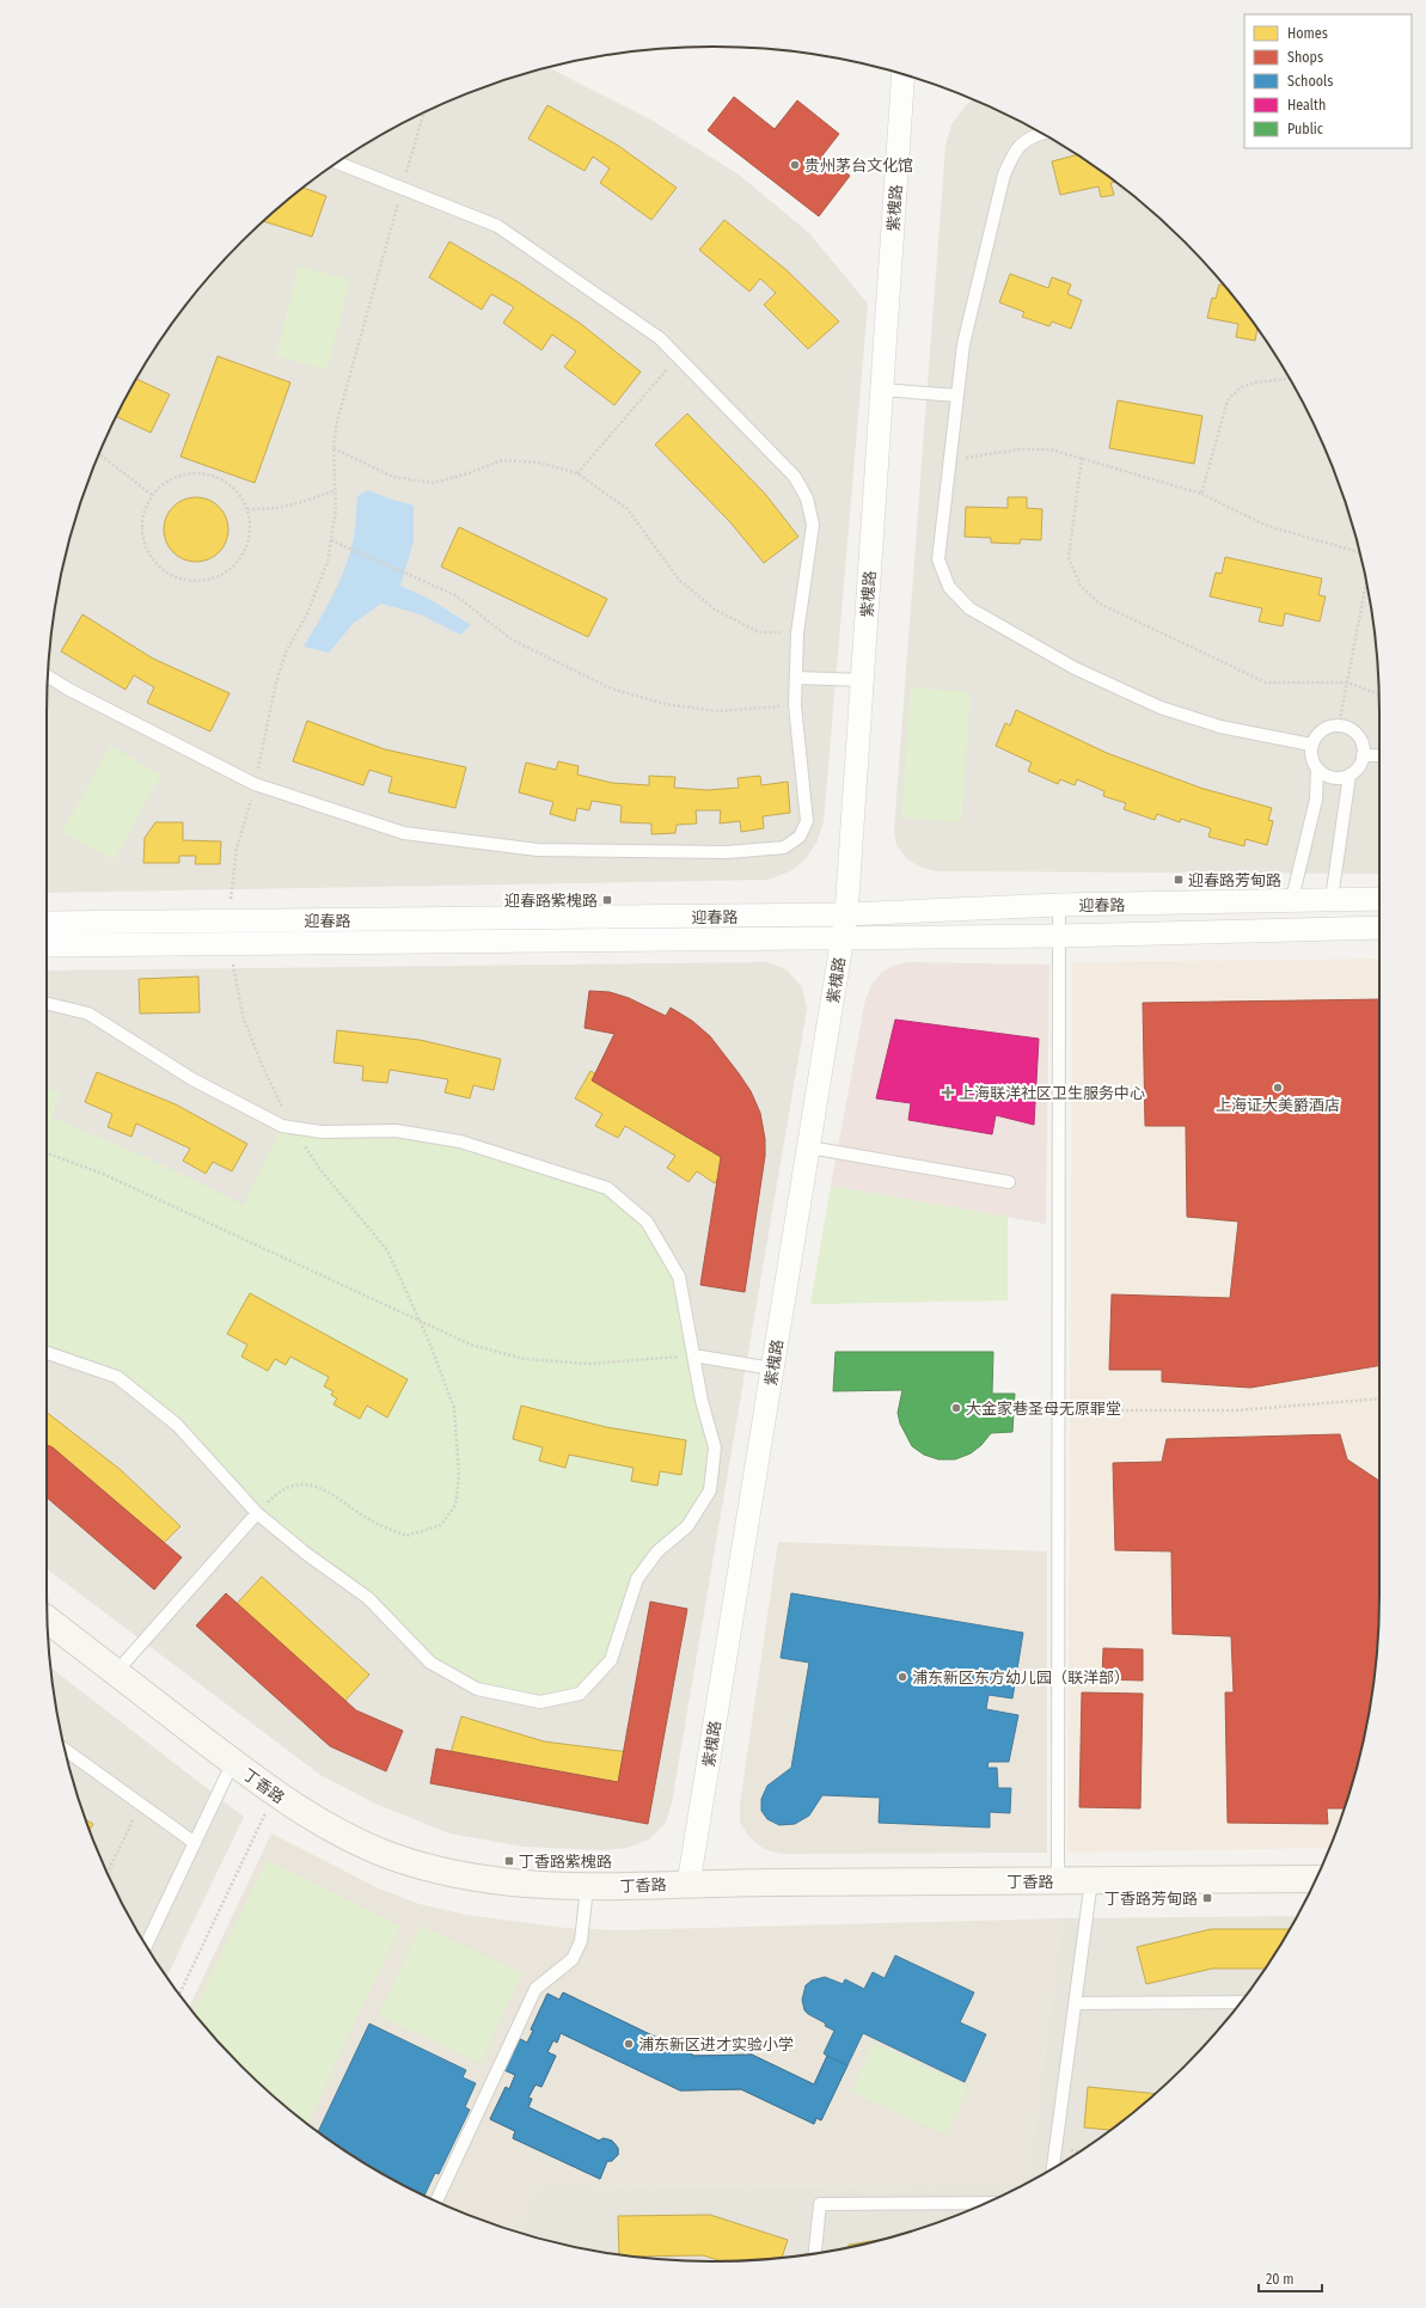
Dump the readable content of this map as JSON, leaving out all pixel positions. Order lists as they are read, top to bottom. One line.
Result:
{"streets":{"street":["紫槐路","迎春路","丁香路"]},"crossings":[["紫槐路","迎春路"],["紫槐路","丁香路"]],"places":{"other":["贵州茅台文化馆","上海证大美爵酒店","大金家巷圣母无原罪堂","浦东新区东方幼儿园（联洋部）","浦东新区进才实验小学"],"transit":["迎春路芳甸路","迎春路紫槐路","丁香路紫槐路","丁香路芳甸路"],"health":["上海联洋社区卫生服务中心"]},"legend":["Homes","Shops","Schools","Health","Public"],"scale_bar":"20 m"}
